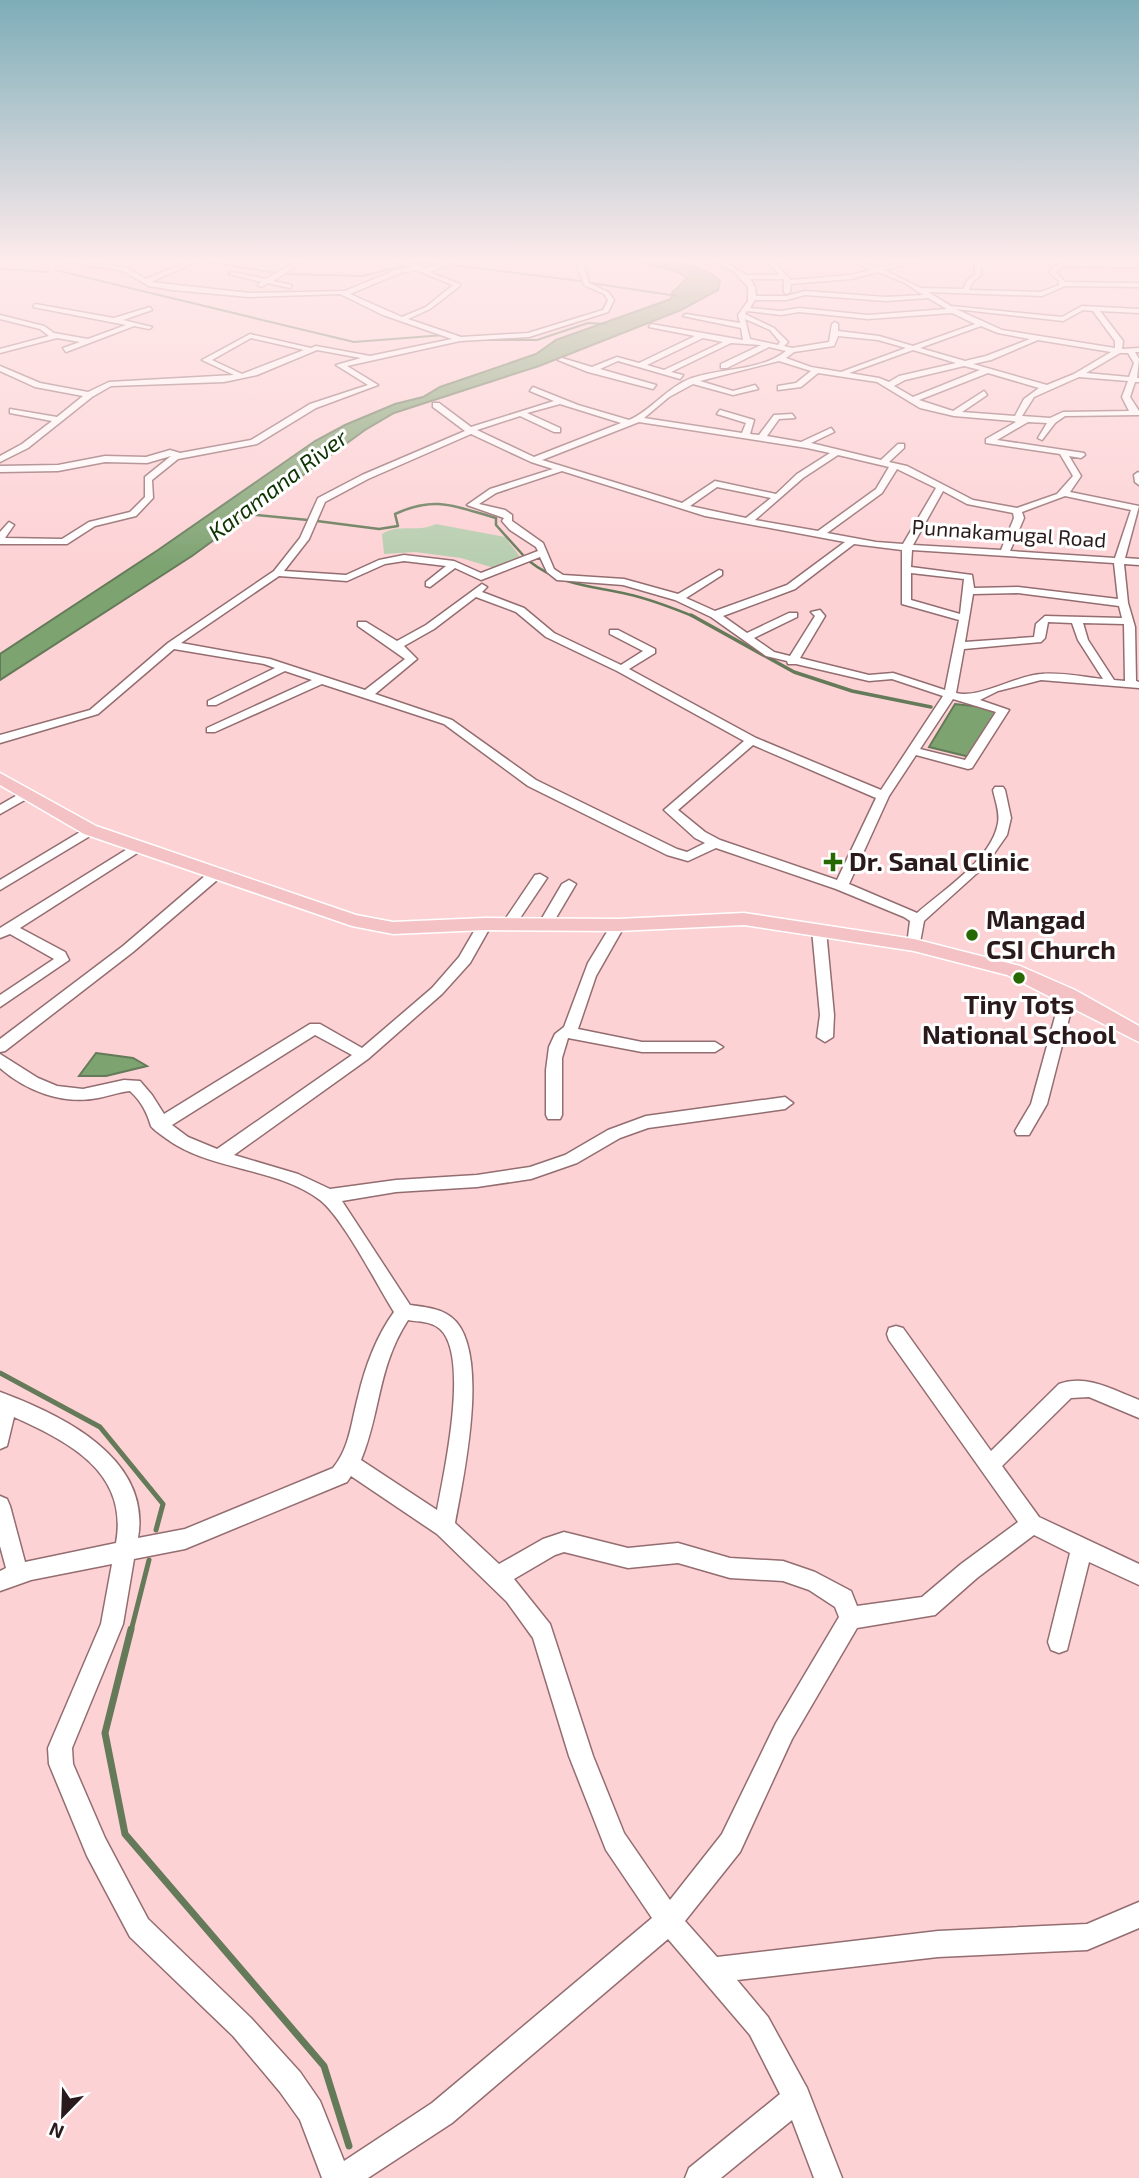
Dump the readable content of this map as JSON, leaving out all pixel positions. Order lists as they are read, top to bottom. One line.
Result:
{"streets":{"street":["Punnakamugal Road"]},"water":["Karamana River"],"places":{"health":["Dr. Sanal Clinic"],"other":["Mangad CSI Church","Tiny Tots National School"]},"north":"bottom left"}
